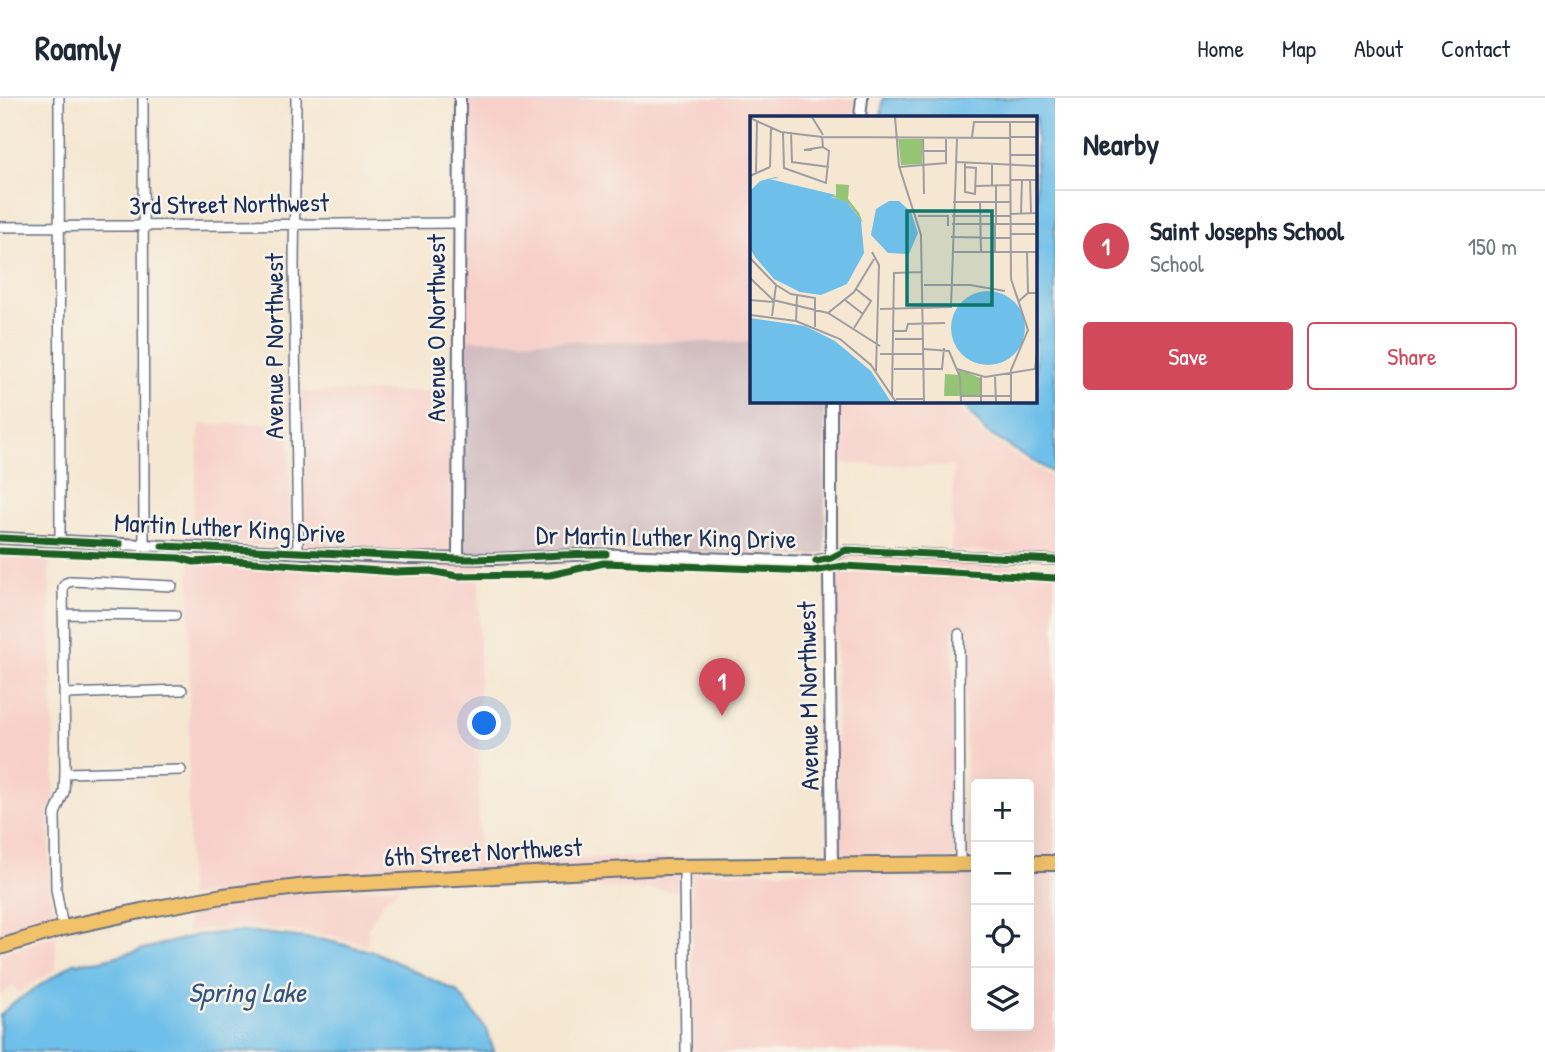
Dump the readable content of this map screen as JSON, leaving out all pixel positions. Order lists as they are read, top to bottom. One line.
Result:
{"streets":{"highway":["6th Street Northwest"],"street":["3rd Street Northwest","Avenue O Northwest","Avenue P Northwest","Martin Luther King Drive","Dr Martin Luther King Drive","Avenue M Northwest"]},"crossings":[["3rd Street Northwest","Avenue O Northwest"],["3rd Street Northwest","Avenue P Northwest"],["Avenue O Northwest","Martin Luther King Drive"],["Avenue O Northwest","Dr Martin Luther King Drive"],["Avenue P Northwest","Martin Luther King Drive"],["Martin Luther King Drive","Dr Martin Luther King Drive"],["Dr Martin Luther King Drive","Avenue M Northwest"],["Avenue M Northwest","6th Street Northwest"]],"water":["Spring Lake"],"page":{"header":"Roamly","nav":["Home","Map","About","Contact"],"heading":"Nearby","list":[{"mark":"1","name":"Saint Josephs School","note":"School","value":"150 m"}],"buttons":["Save","Share"],"pins":"1","map_buttons":["+","−"]}}
